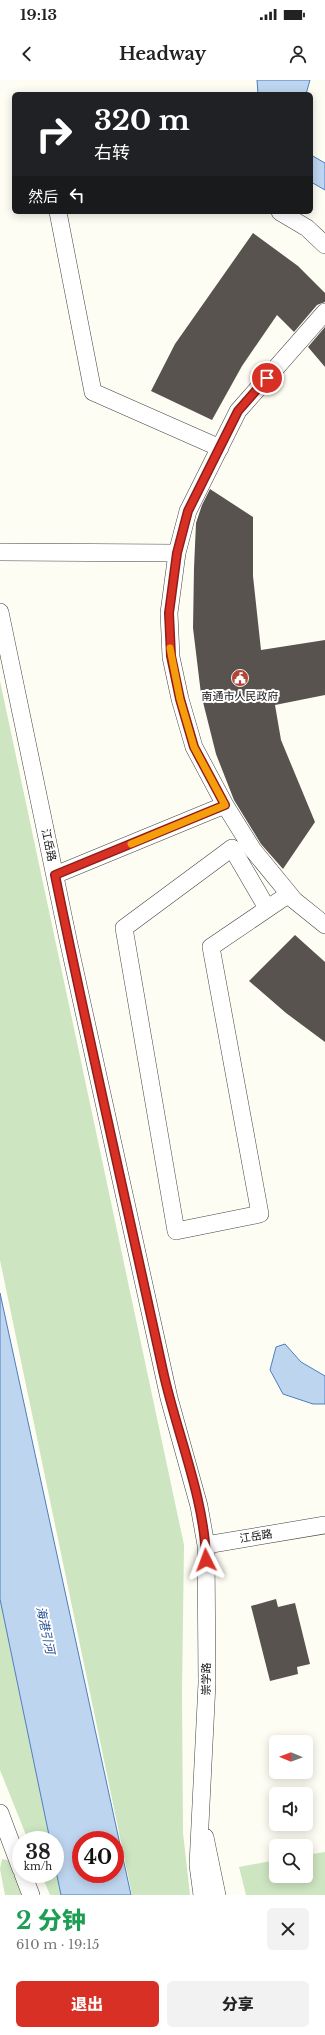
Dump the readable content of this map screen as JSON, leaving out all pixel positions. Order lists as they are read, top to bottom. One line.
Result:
{"streets":{"street":["江岳路","崇学路"]},"crossings":[["江岳路","崇学路"]],"water":["海港引河"],"places":{"public building":["南通市人民政府"]},"north":"left","page":{"status":"19:13","header":"Headway","turn":["320 m","右转"],"then":"然后","speed":"38 km/h","limit":"40","heading":["2 分钟","610 m · 19:15"],"buttons":["退出","分享"]}}
